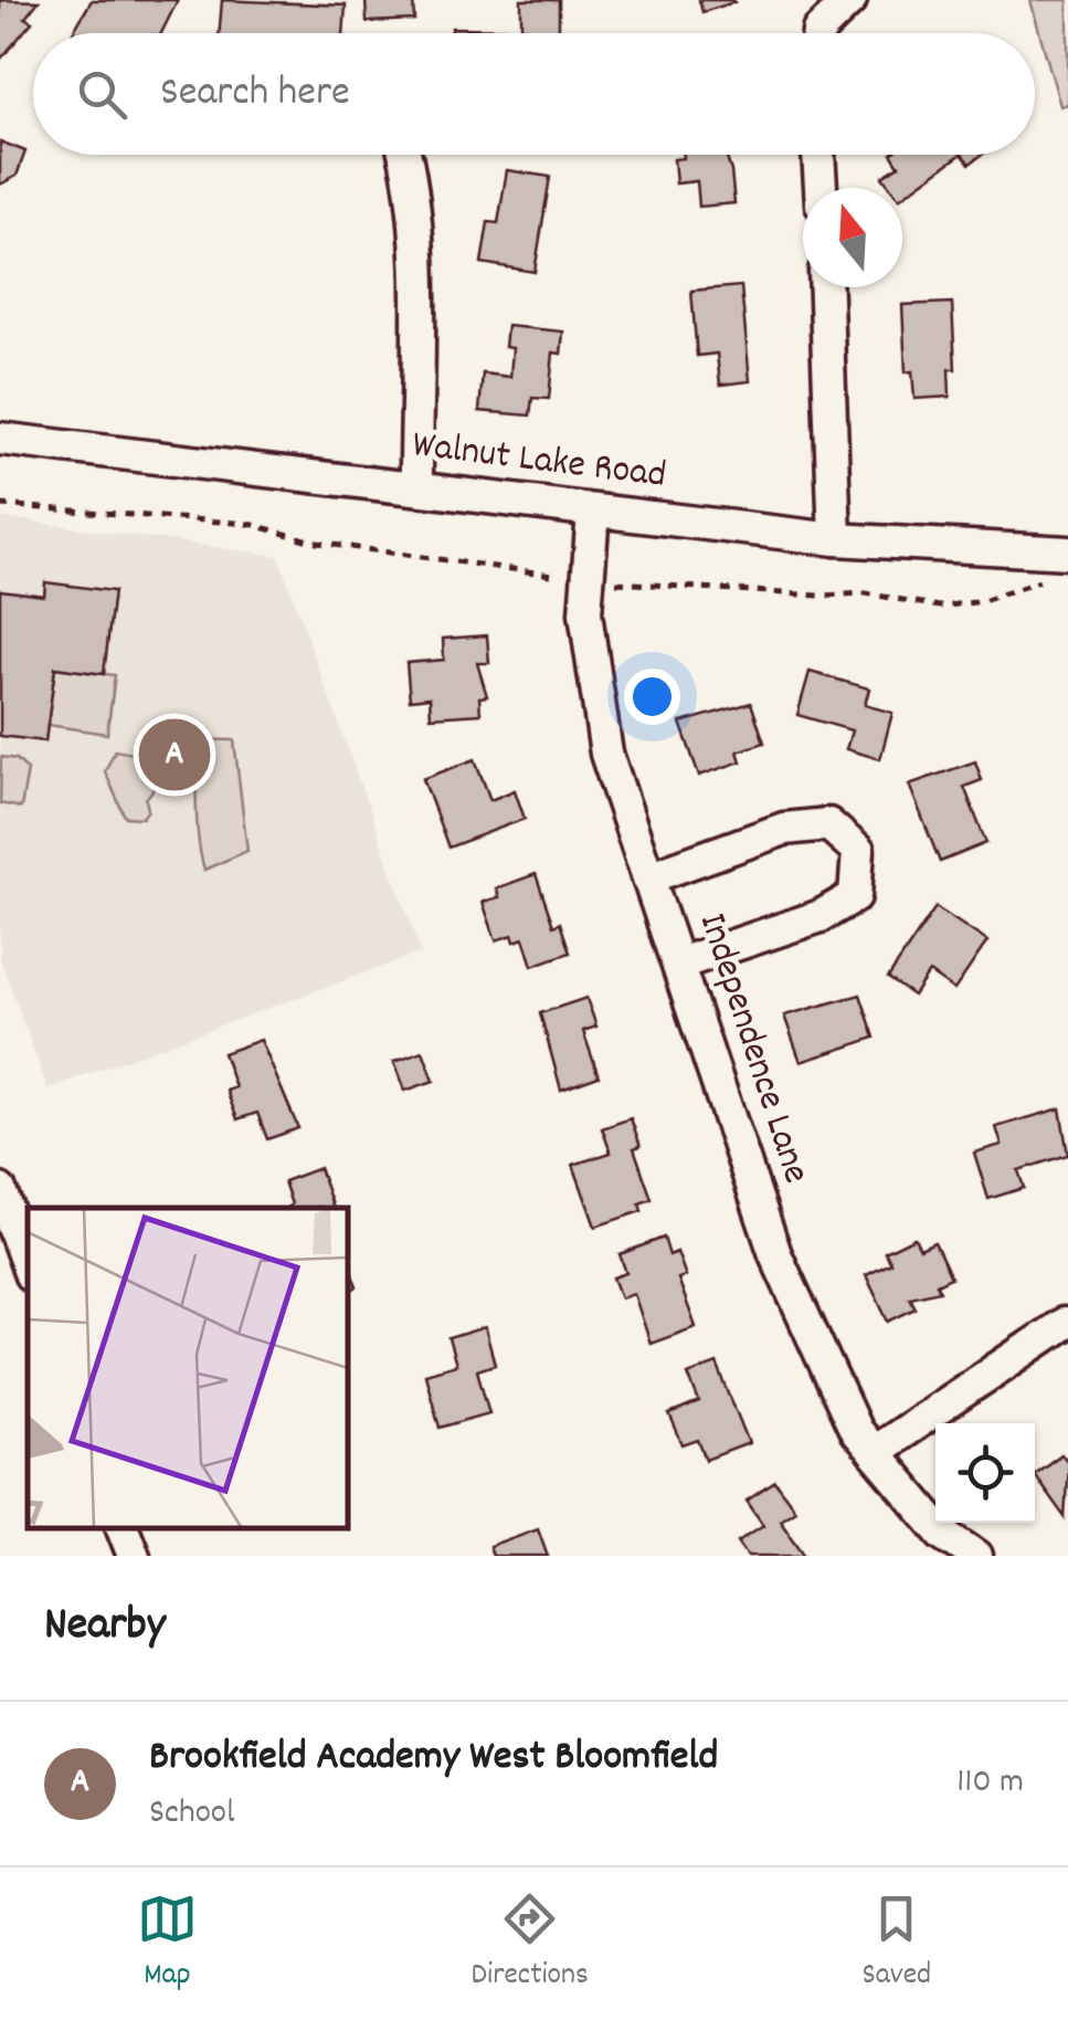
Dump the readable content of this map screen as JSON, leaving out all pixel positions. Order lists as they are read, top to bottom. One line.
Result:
{"streets":{"street":["Walnut Lake Road","Independence Lane"]},"crossings":[["Walnut Lake Road","Independence Lane"]],"north":"top","page":{"search":"Search here","pins":"A","heading":"Nearby","list":[{"mark":"A","name":"Brookfield Academy West Bloomfield","note":"School","value":"110 m"}],"nav":["Map","Directions","Saved"]}}
